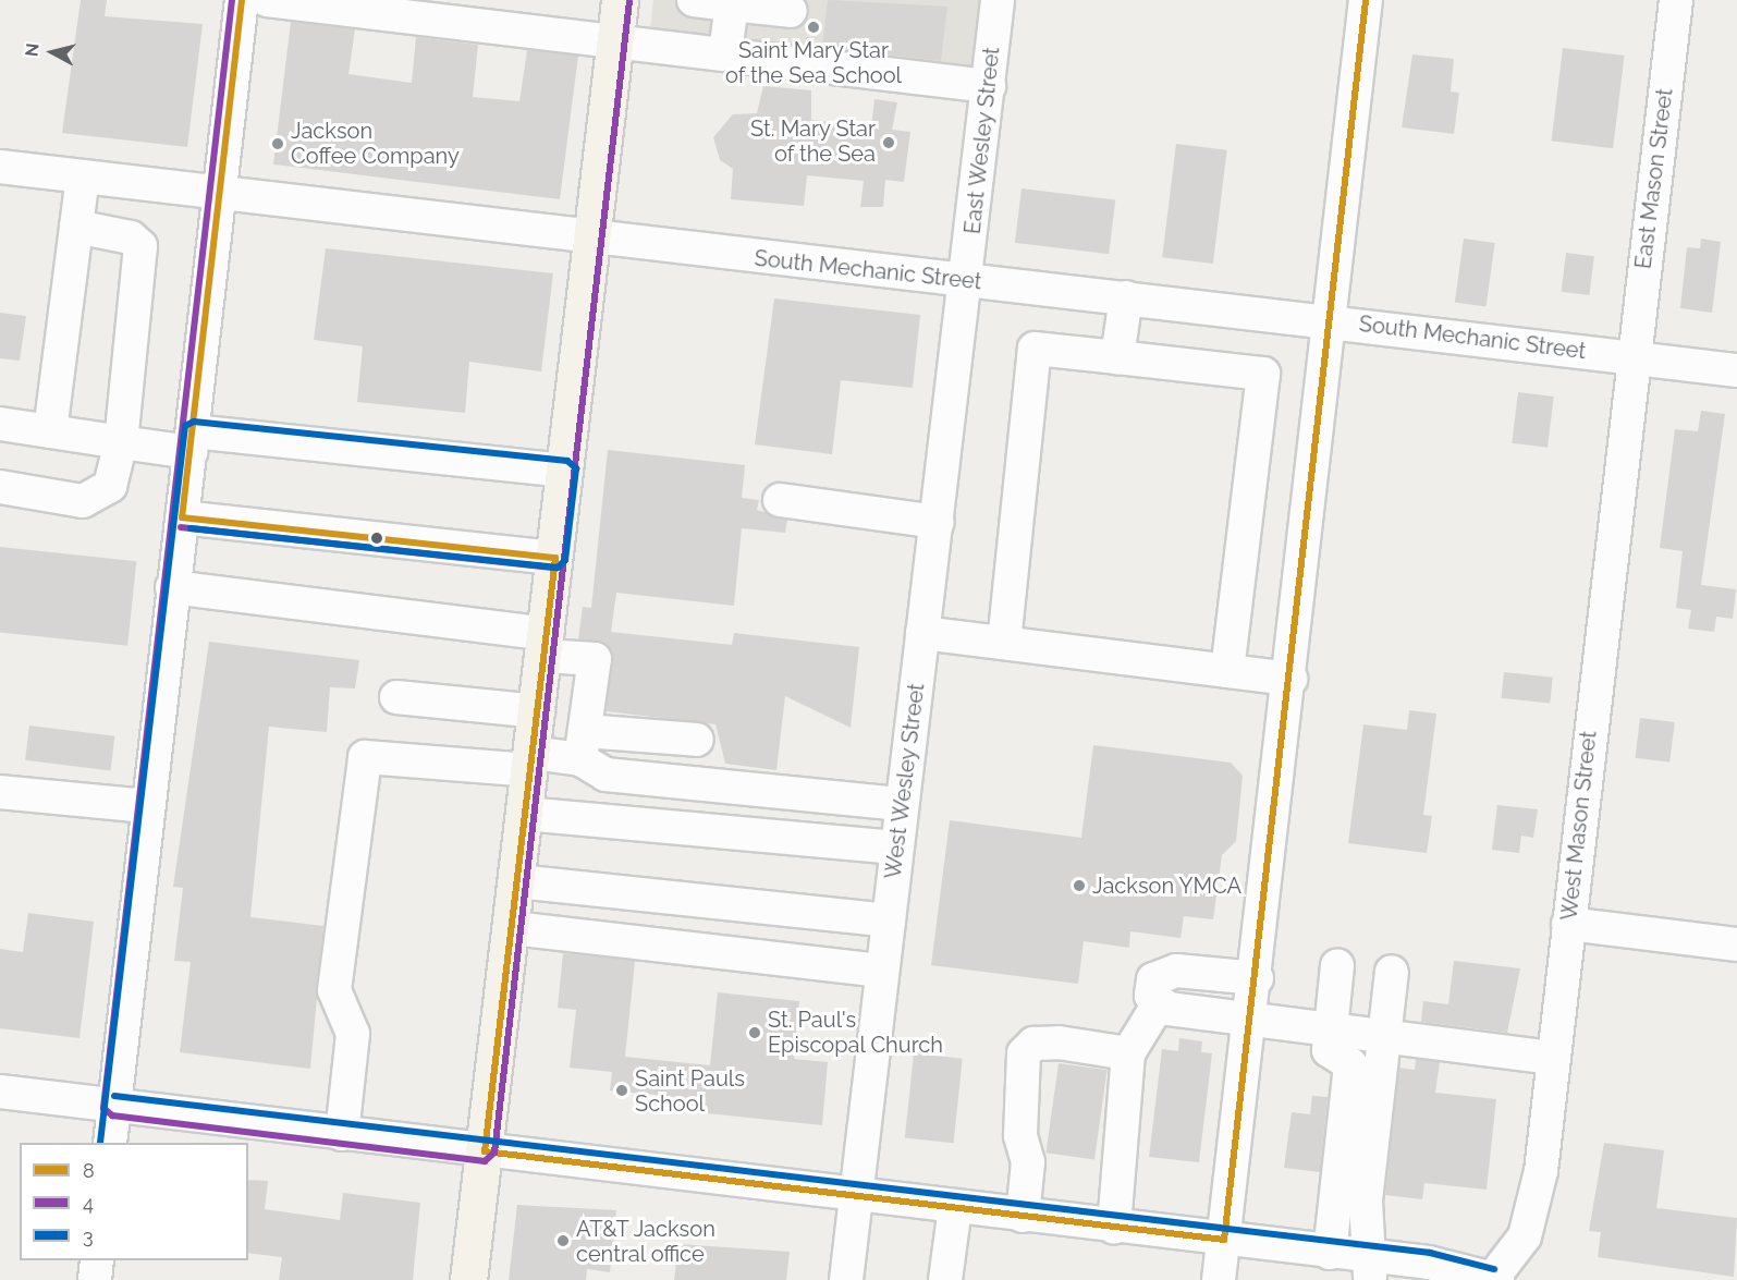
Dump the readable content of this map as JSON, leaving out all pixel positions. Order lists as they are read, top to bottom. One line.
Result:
{"streets":{"street":["East Wesley Street","East Mason Street","South Mechanic Street","West Wesley Street","West Mason Street"]},"crossings":[["East Wesley Street","South Mechanic Street"],["East Wesley Street","West Wesley Street"],["East Mason Street","South Mechanic Street"],["East Mason Street","West Mason Street"],["South Mechanic Street","West Wesley Street"],["South Mechanic Street","West Mason Street"]],"places":["Saint Mary Star of the Sea School","St. Mary Star of the Sea","Jackson Coffee Company","Jackson YMCA","St. Paul's Episcopal Church","Saint Pauls School","AT&T Jackson central office"],"lines":["transit line 8","transit line 4","transit line 3"],"legend":["8","4","3"],"north":"left"}
